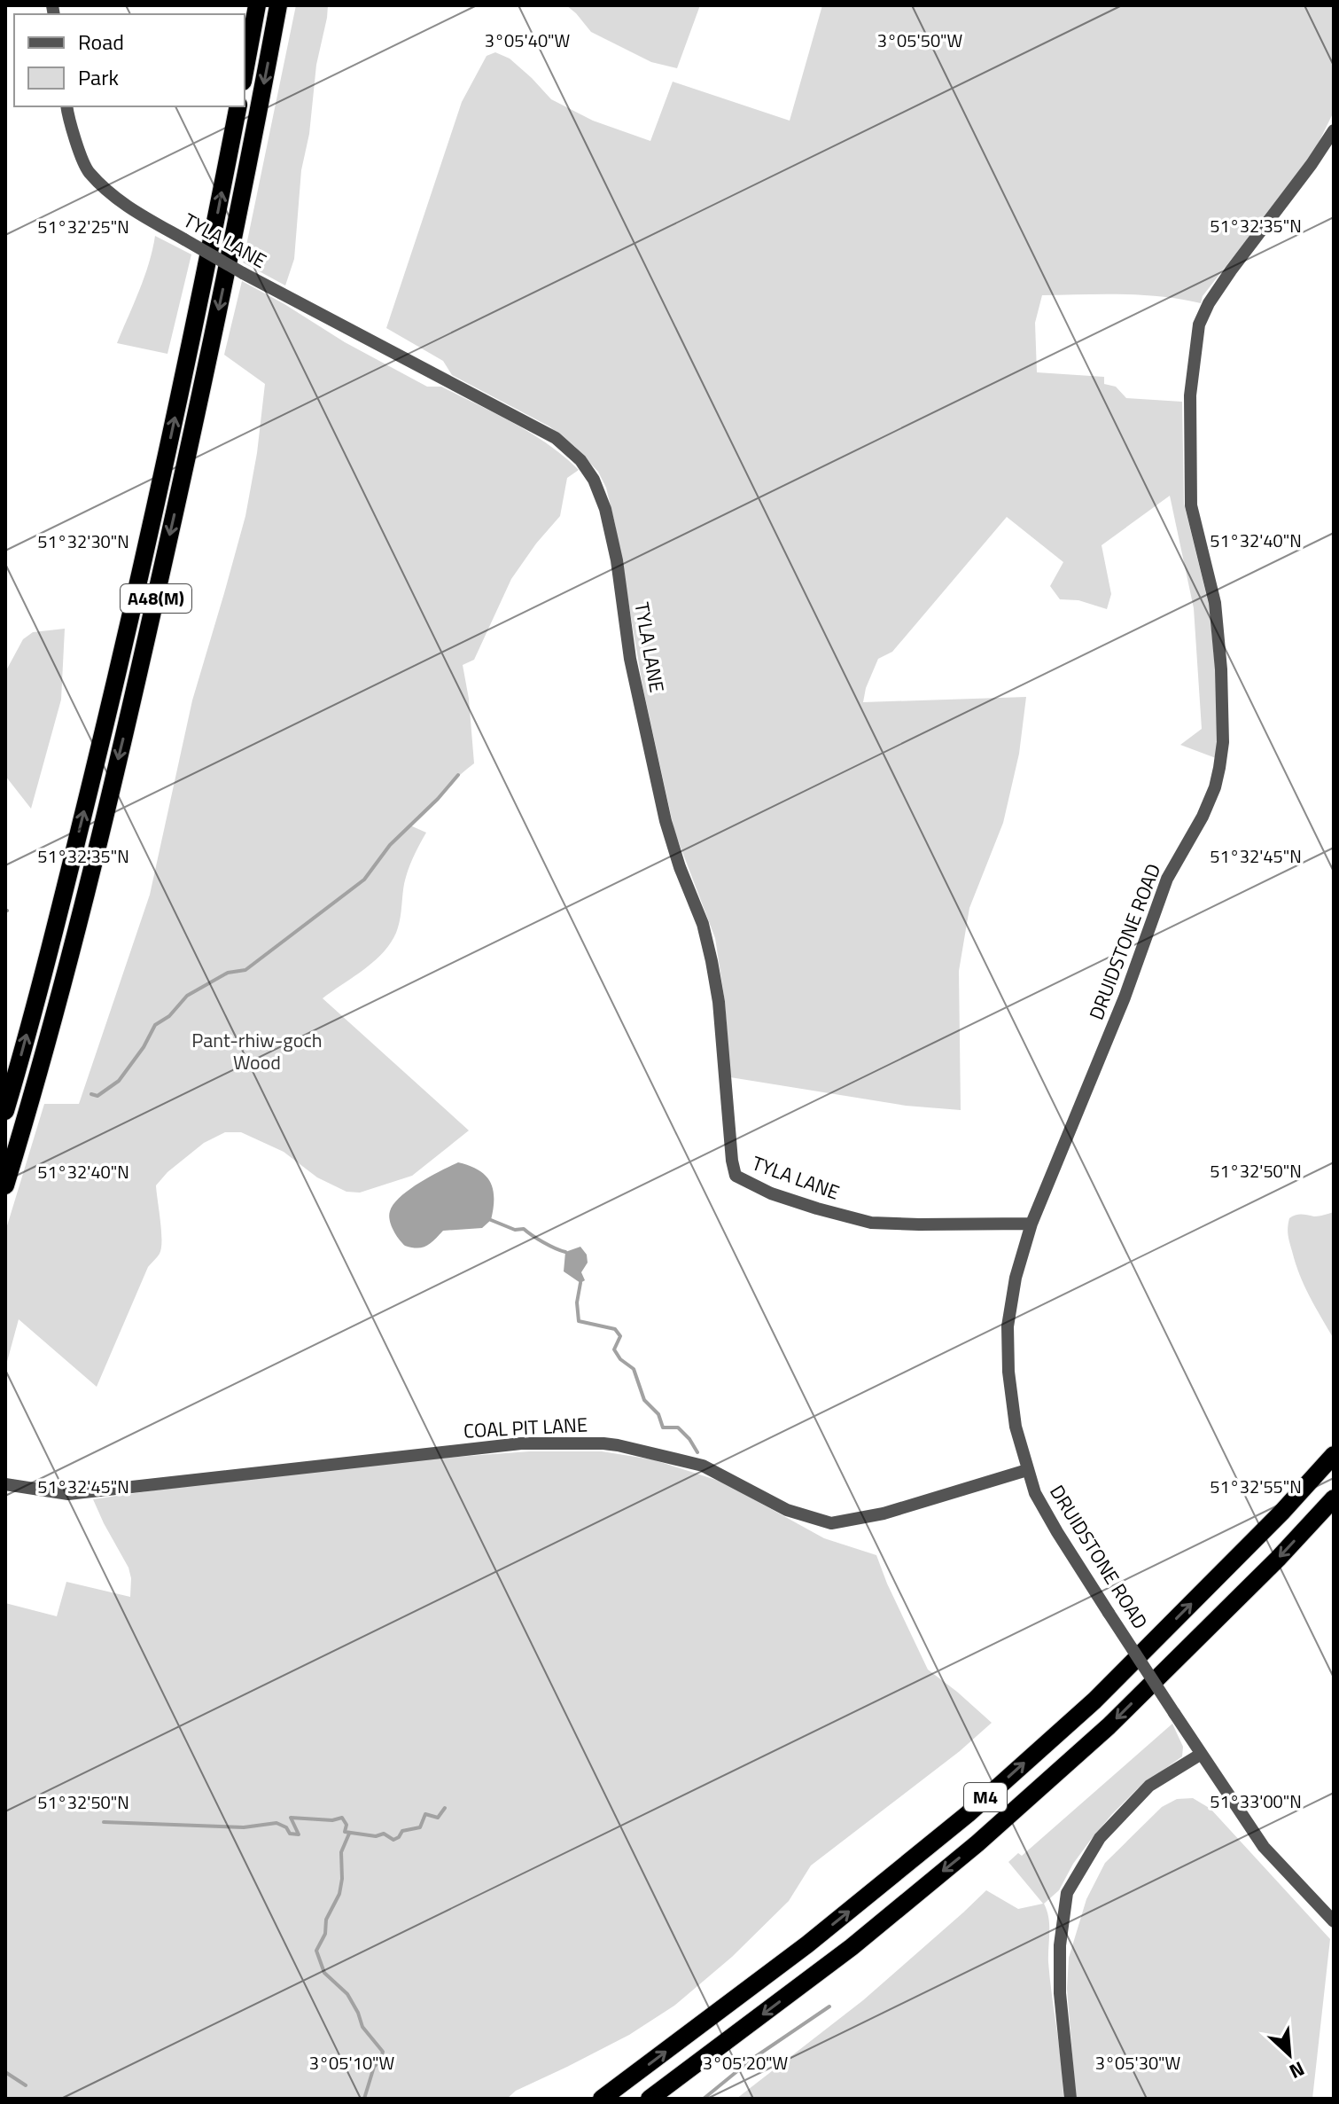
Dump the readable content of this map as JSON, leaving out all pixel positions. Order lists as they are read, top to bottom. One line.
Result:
{"streets":{"highway":["A48(M)","M4"],"street":["TYLA LANE","DRUIDSTONE ROAD","COAL PIT LANE"]},"crossings":[["TYLA LANE","DRUIDSTONE ROAD"],["DRUIDSTONE ROAD","COAL PIT LANE"]],"parks":["Pant-rhiw-goch Wood"],"legend":["Road","Park"],"north":"bottom right","coordinates":["3°05'40\"W","3°05'50\"W","51°32'35\"N","51°32'25\"N","51°32'40\"N","51°32'30\"N","51°32'45\"N","51°32'50\"N","51°32'55\"N","51°33'00\"N","3°05'10\"W","3°05'20\"W","3°05'30\"W"]}
